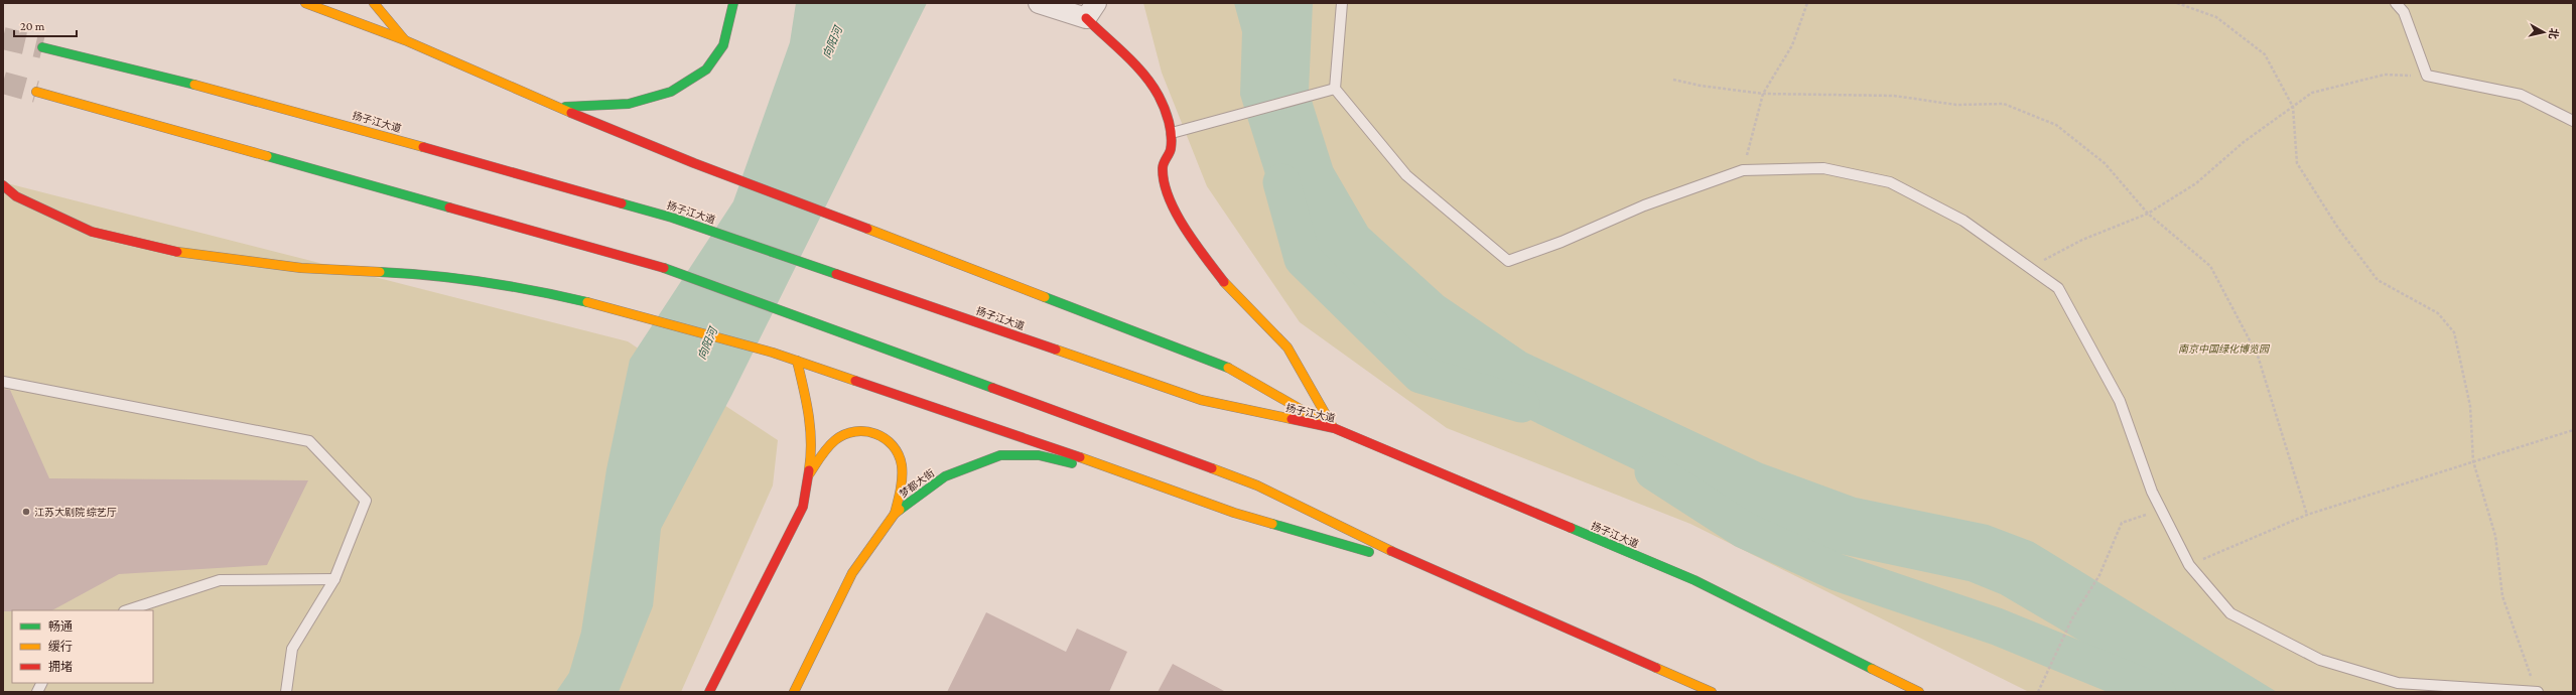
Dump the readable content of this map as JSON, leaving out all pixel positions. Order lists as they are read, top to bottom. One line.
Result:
{"streets":{"main road":["扬子江大道","梦都大街"]},"water":["向阳河"],"parks":["南京中国绿化博览园"],"places":["江苏大剧院 综艺厅"],"legend":["畅通","缓行","拥堵"],"scale_bar":"20 m","north":"right"}
